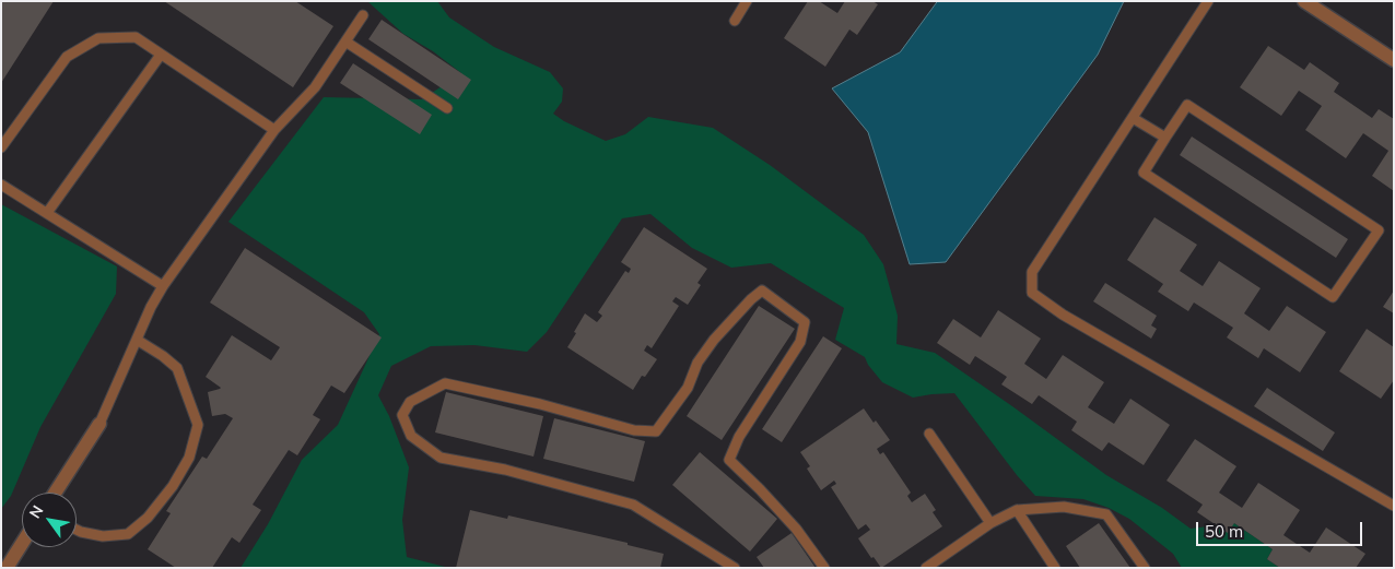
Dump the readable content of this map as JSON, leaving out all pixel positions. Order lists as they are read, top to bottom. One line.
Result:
{"scale_bar":"50 m","north":"top left"}
